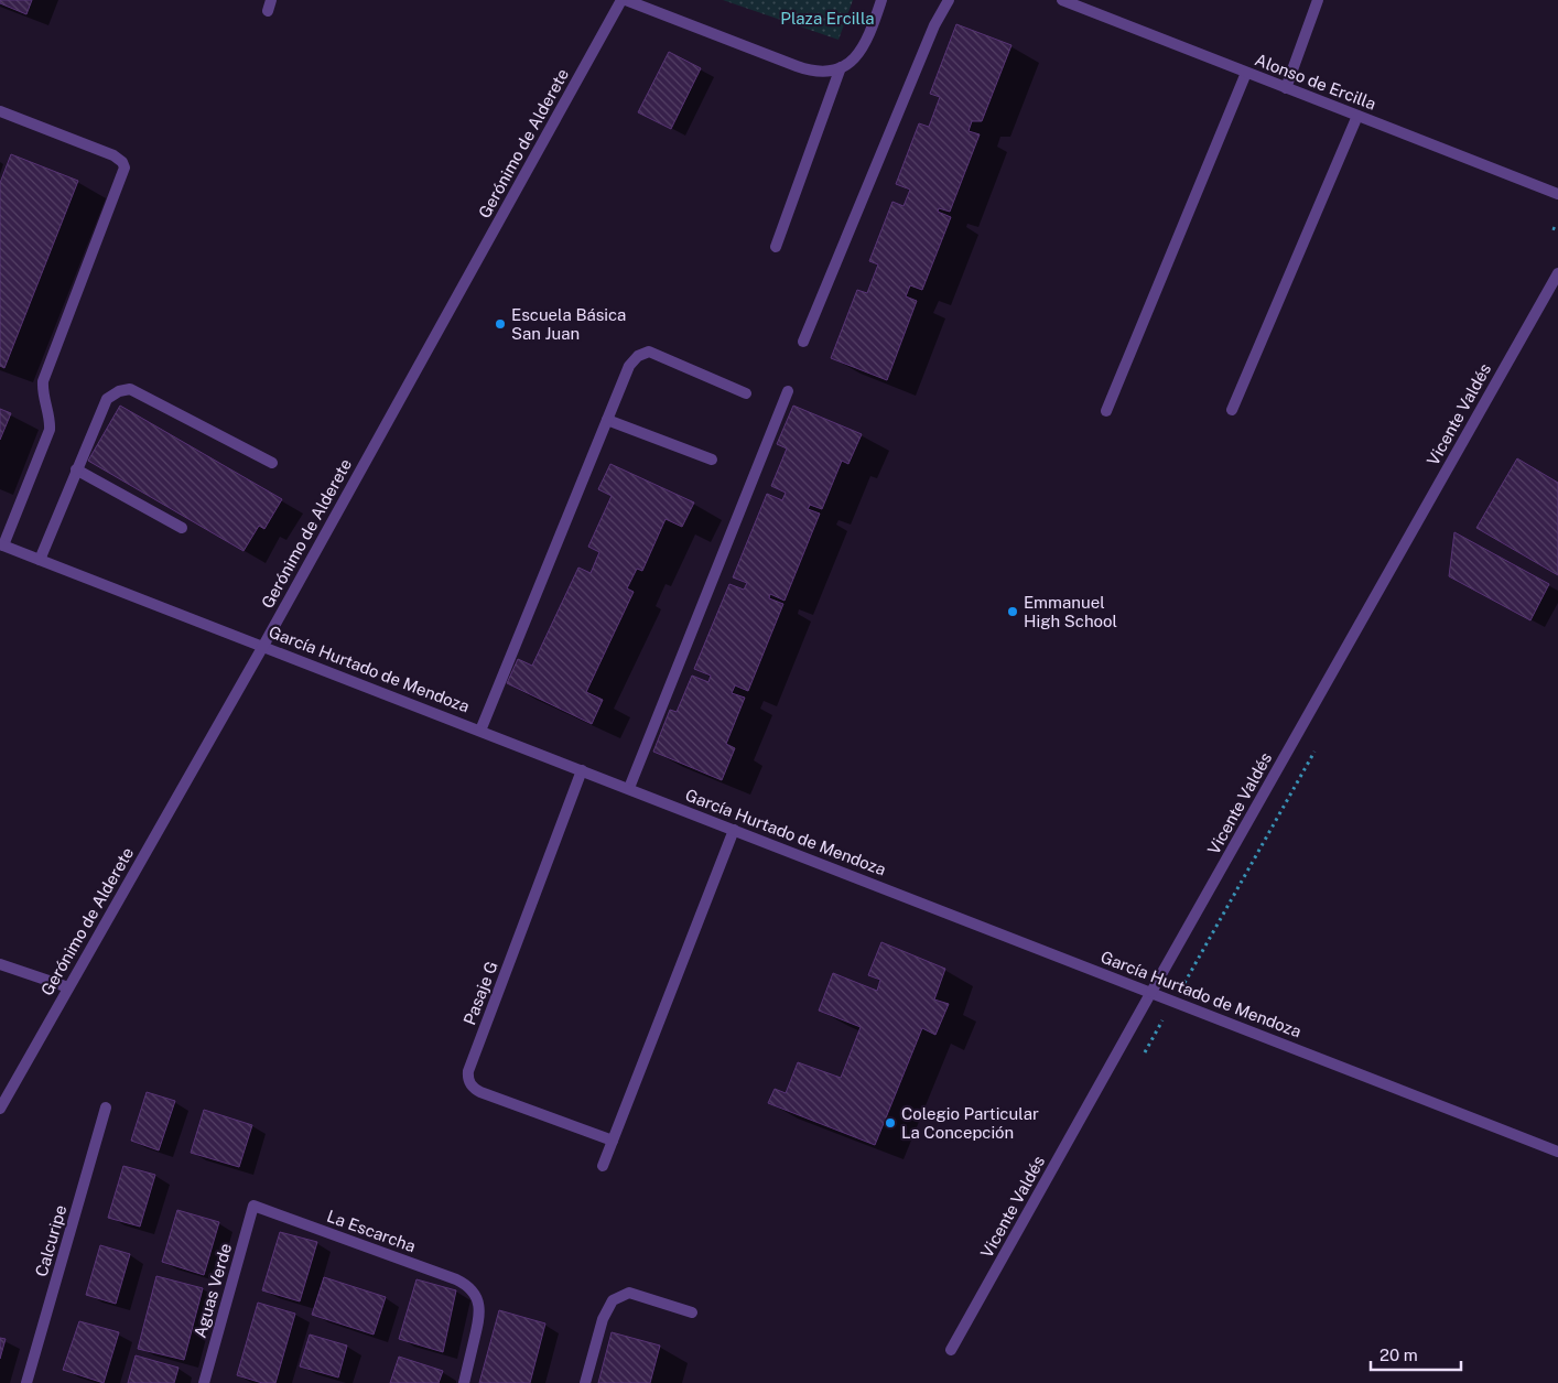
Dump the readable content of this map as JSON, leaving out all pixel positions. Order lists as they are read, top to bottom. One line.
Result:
{"streets":{"street":["Alonso de Ercilla","Gerónimo de Alderete","Vicente Valdés","García Hurtado de Mendoza","Pasaje G","La Escarcha","Calcuripe","Aguas Verde"]},"crossings":[["Gerónimo de Alderete","García Hurtado de Mendoza"],["Vicente Valdés","García Hurtado de Mendoza"],["García Hurtado de Mendoza","Pasaje G"],["La Escarcha","Aguas Verde"]],"parks":["Plaza Ercilla"],"places":["Escuela Básica San Juan","Emmanuel High School","Colegio Particular La Concepción"],"scale_bar":"20 m"}
